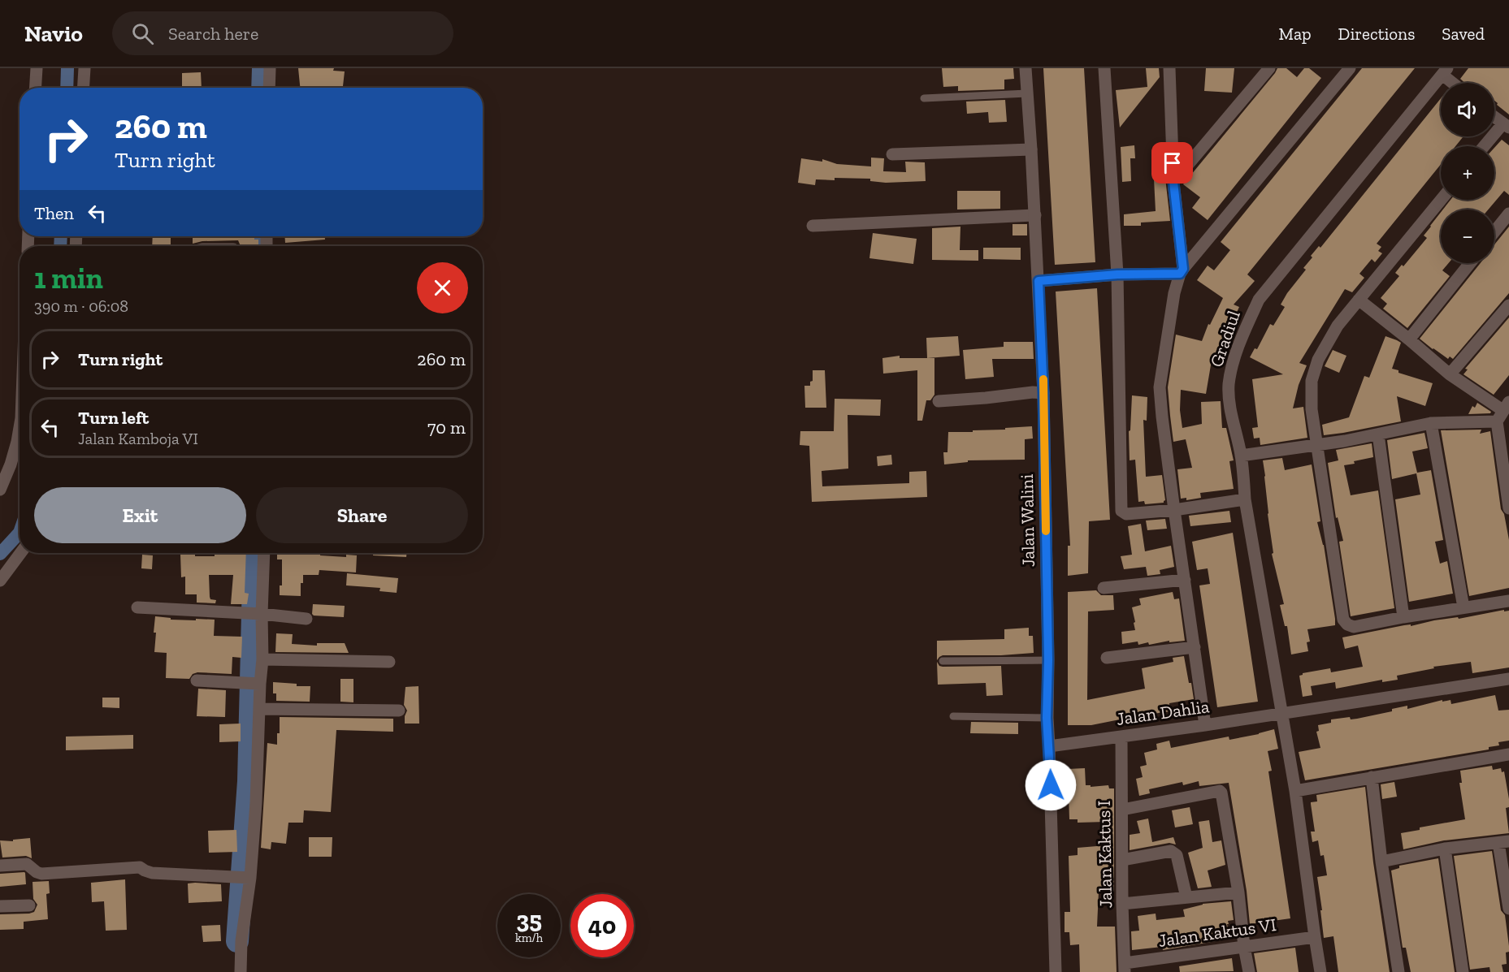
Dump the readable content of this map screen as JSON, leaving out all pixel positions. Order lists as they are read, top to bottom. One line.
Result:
{"streets":{"street":["Gradiul","Jalan Walini","Jalan Dahlia","Jalan Kaktus I","Jalan Kaktus VI"]},"crossings":[["Gradiul","Jalan Dahlia"],["Gradiul","Jalan Kaktus VI"],["Jalan Walini","Jalan Dahlia"],["Jalan Dahlia","Jalan Kaktus I"],["Jalan Kaktus I","Jalan Kaktus VI"]],"page":{"header":"Navio","search":"Search here","nav":["Map","Directions","Saved"],"map_buttons":["+","−"],"turn":["260 m","Turn right"],"then":"Then","heading":["1 min","390 m · 06:08"],"list":[{"name":"Turn right","value":"260 m"},{"name":"Turn left","note":"Jalan Kamboja VI","value":"70 m"}],"buttons":["Exit","Share"],"speed":"35 km/h","limit":"40"}}
